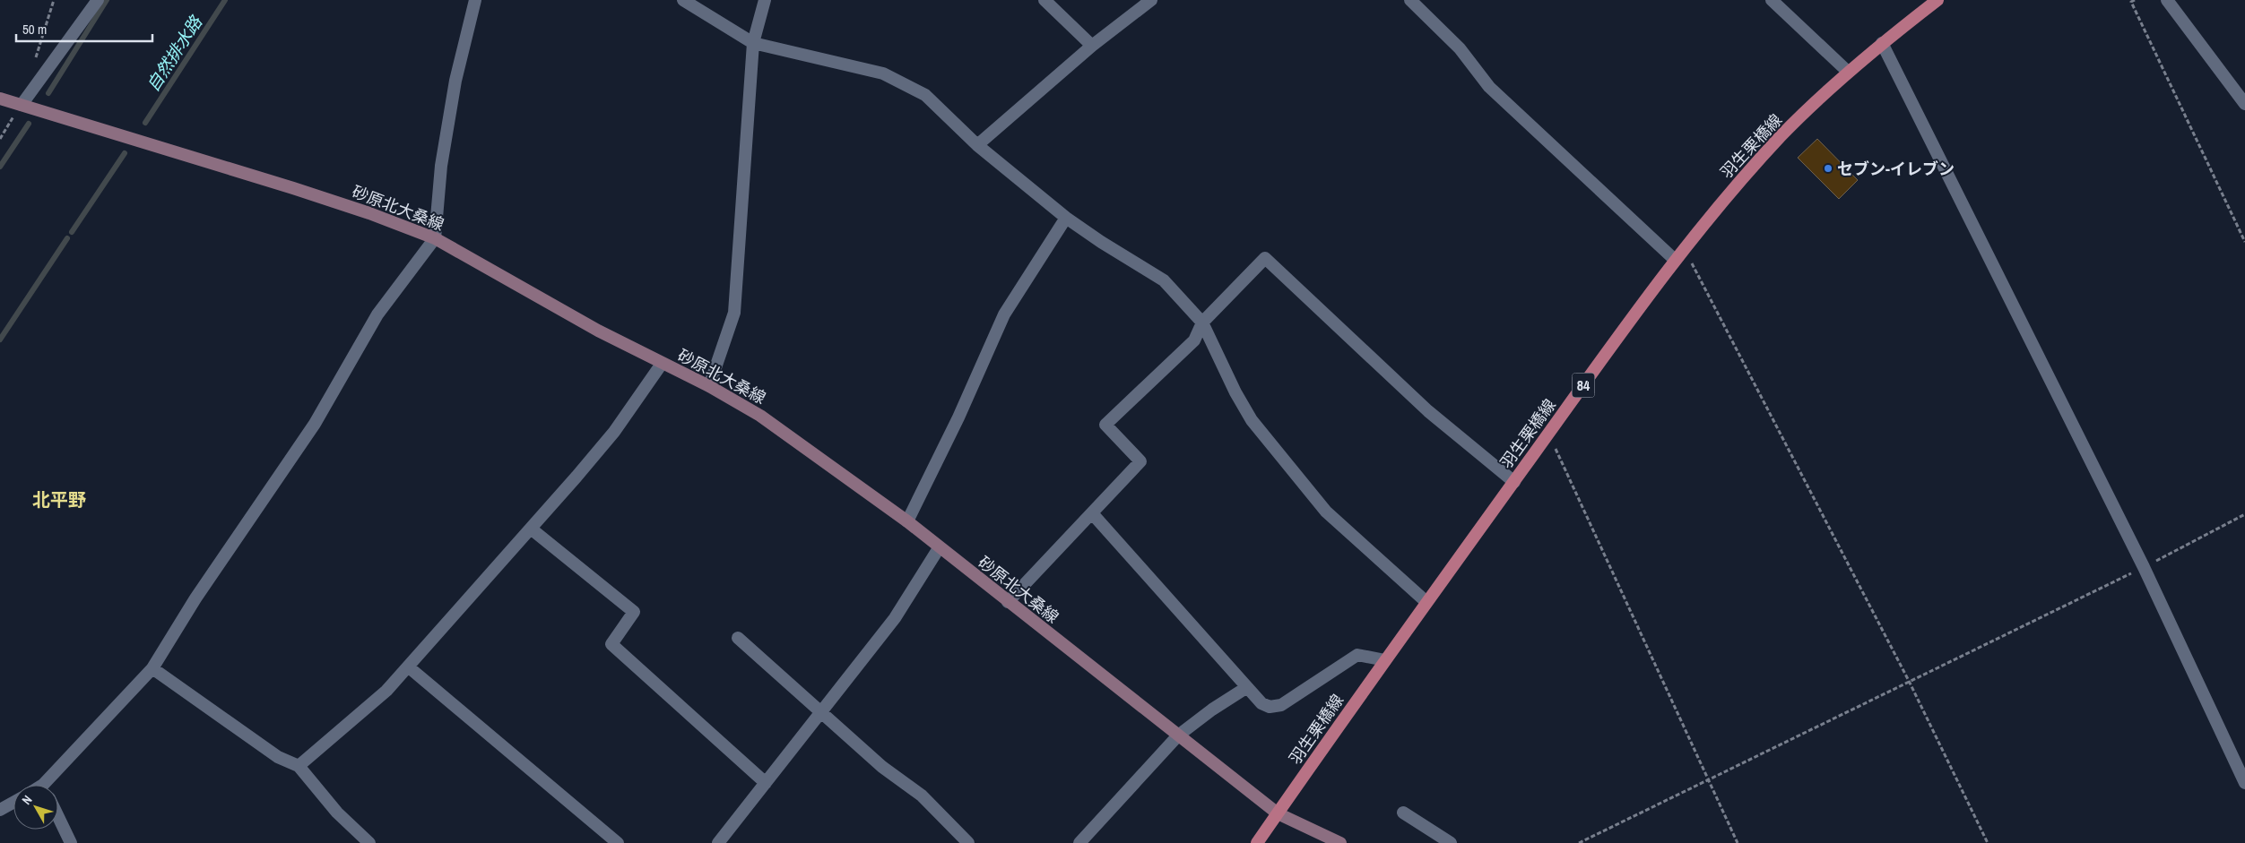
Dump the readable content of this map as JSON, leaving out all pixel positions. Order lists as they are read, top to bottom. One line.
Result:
{"streets":{"main road":["羽生栗橋線","砂原北大桑線","84"]},"crossings":[["羽生栗橋線","砂原北大桑線"]],"districts":["北平野"],"water":["自然排水路"],"places":["セブン-イレブン"],"scale_bar":"50 m","north":"top left"}
